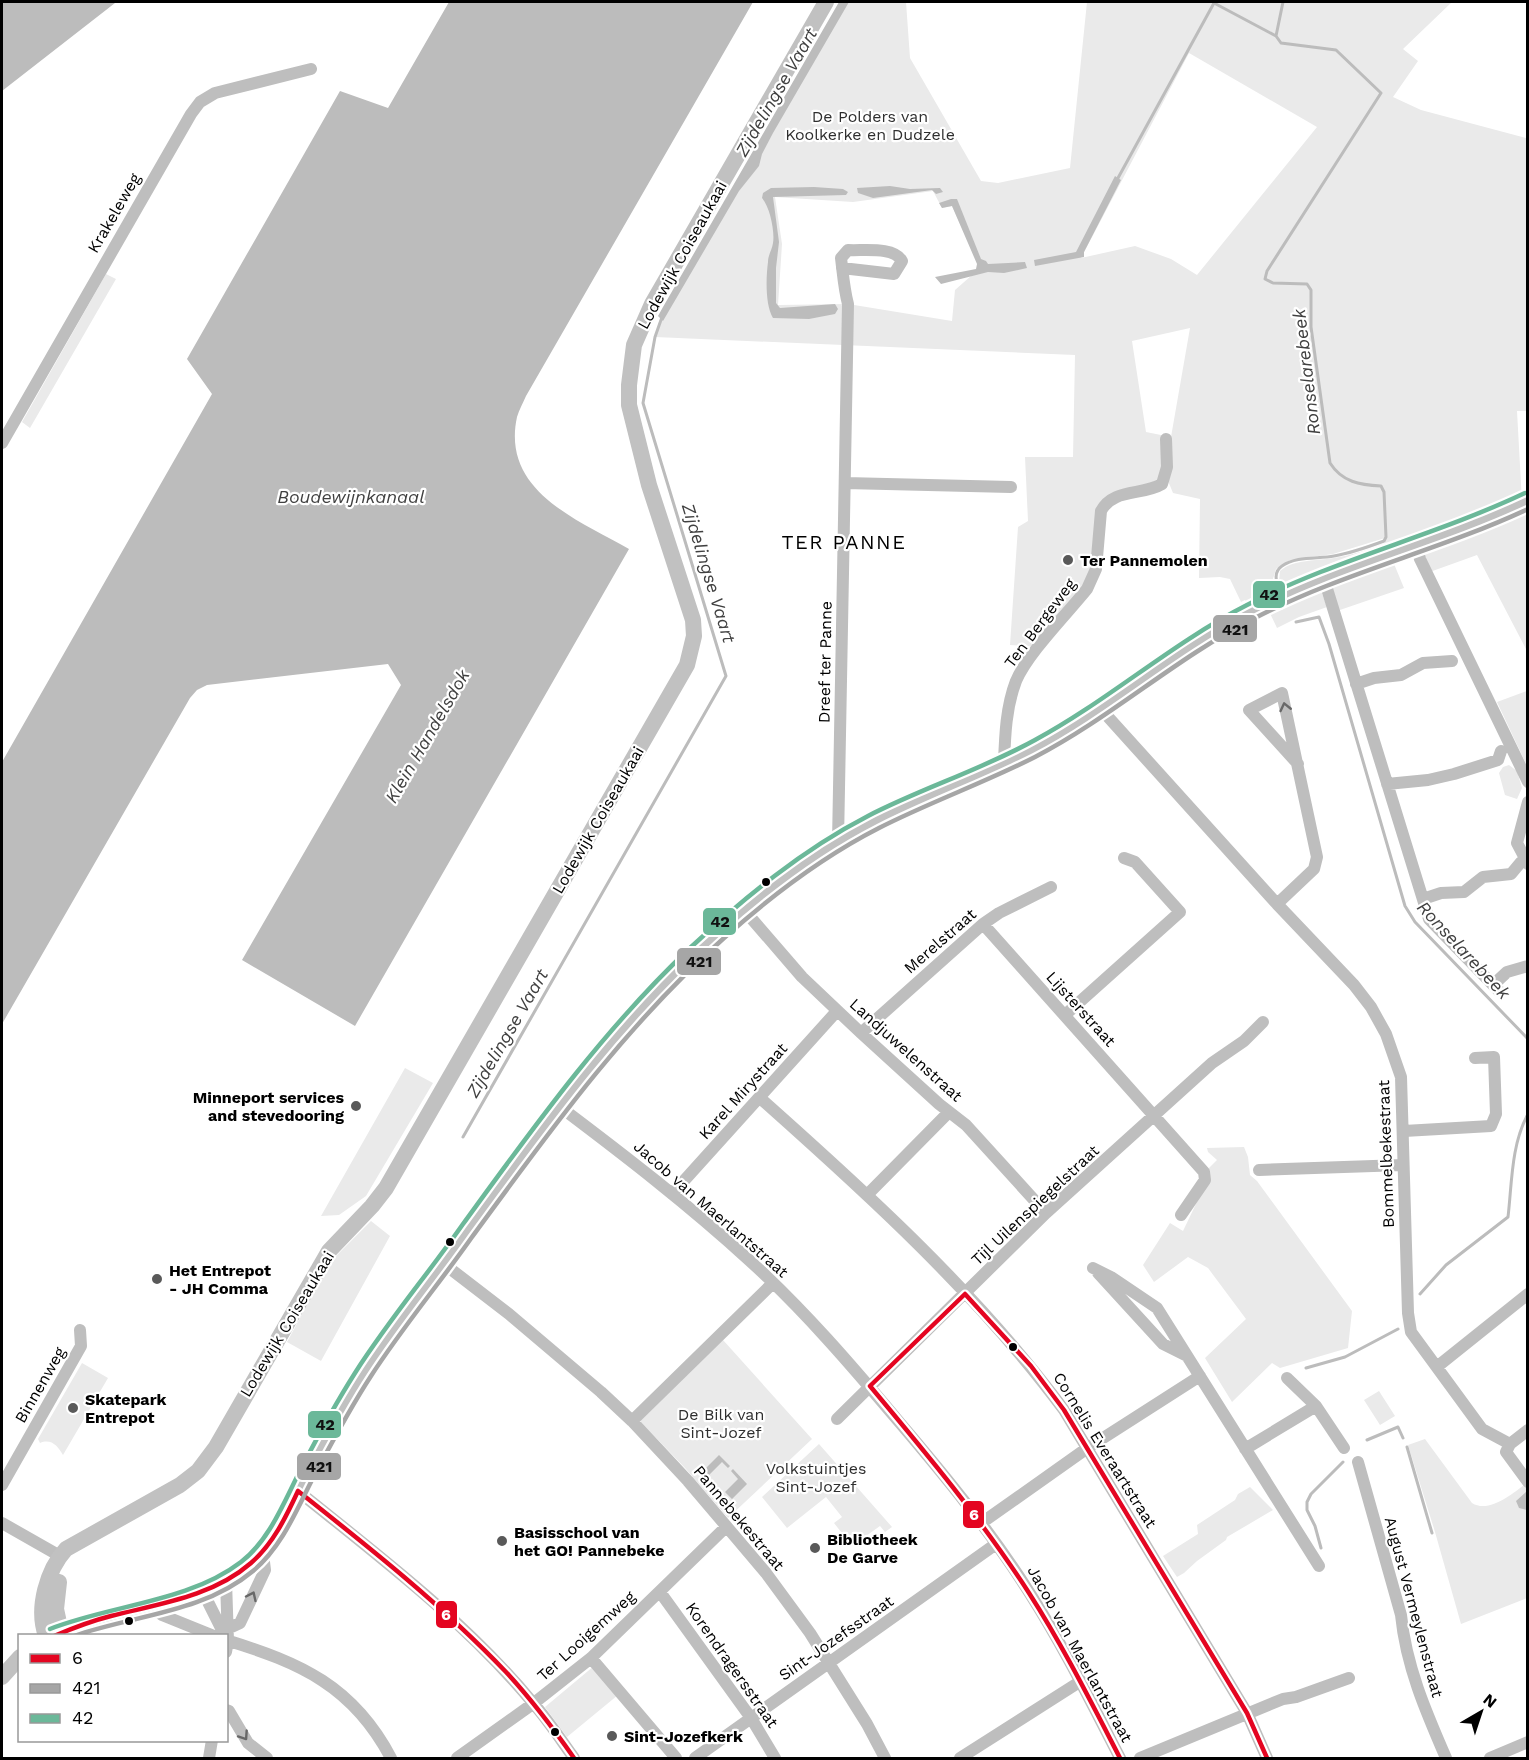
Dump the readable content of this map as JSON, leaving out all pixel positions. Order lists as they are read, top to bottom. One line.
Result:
{"streets":{"main road":["Lodewijk Coiseaukaai"],"street":["Krakeleweg","Ten Bergeweg","Dreef ter Panne","Merelstraat","Lijsterstraat","Landjuwelenstraat","Karel Mirystraat","Bommelbekestraat","Tijl Uilenspiegelstraat","Jacob van Maerlantstraat","Binnenweg","Cornelis Everaartstraat","Pannebekestraat","August Vermeylenstraat","Ter Looigemweg","Sint-Jozefsstraat","Korendragersstraat"]},"crossings":[["Merelstraat","Lijsterstraat"],["Merelstraat","Landjuwelenstraat"],["Lijsterstraat","Tijl Uilenspiegelstraat"],["Landjuwelenstraat","Karel Mirystraat"],["Landjuwelenstraat","Tijl Uilenspiegelstraat"],["Karel Mirystraat","Jacob van Maerlantstraat"],["Karel Mirystraat","Cornelis Everaartstraat"],["Tijl Uilenspiegelstraat","Jacob van Maerlantstraat"],["Tijl Uilenspiegelstraat","Cornelis Everaartstraat"],["Jacob van Maerlantstraat","Sint-Jozefsstraat"],["Pannebekestraat","Ter Looigemweg"],["Pannebekestraat","Sint-Jozefsstraat"],["Ter Looigemweg","Korendragersstraat"],["Sint-Jozefsstraat","Korendragersstraat"]],"districts":["TER PANNE"],"water":["Zijdelingse Vaart","Ronselarebeek","Boudewijnkanaal","Klein Handelsdok"],"parks":["De Polders van Koolkerke en Dudzele","De Bilk van Sint-Jozef","Volkstuintjes Sint-Jozef"],"places":["Ter Pannemolen","Minneport services and stevedooring","Het Entrepot - JH Comma","Skatepark Entrepot","Basisschool van het GO! Pannebeke","Bibliotheek De Garve","Sint-Jozefkerk"],"lines":["transit line 42","transit line 421","transit line 6"],"legend":["6","421","42"],"north":"top right"}
